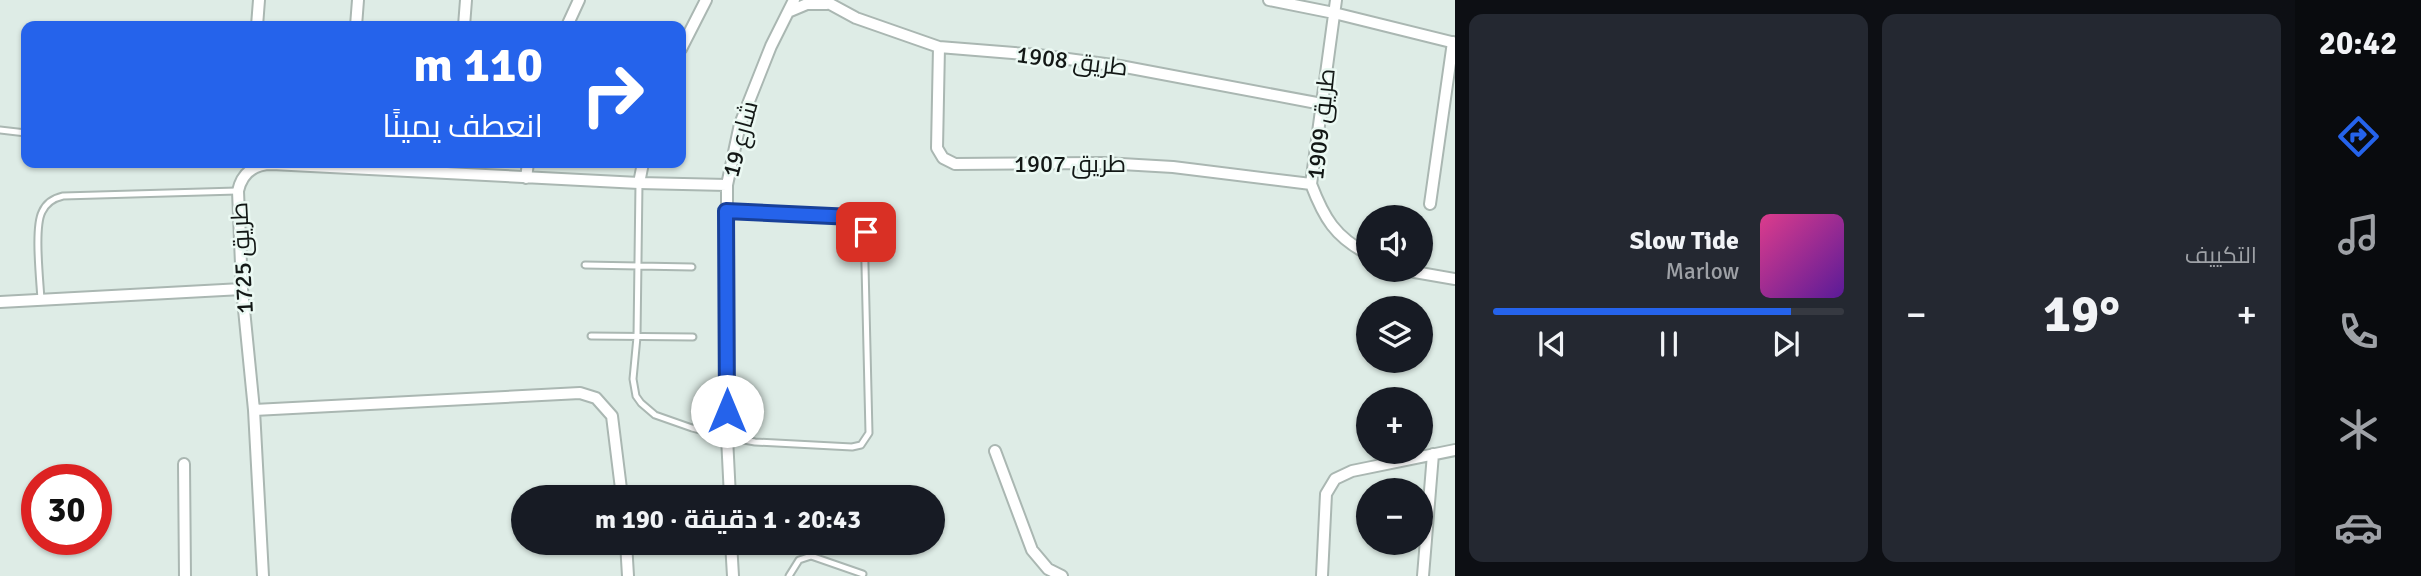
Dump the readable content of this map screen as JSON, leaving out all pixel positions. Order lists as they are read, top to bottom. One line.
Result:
{"streets":{"street":["طريق 1908","طريق 1909","شارع 19","طريق 1907","طريق 1725"]},"crossings":[["طريق 1908","طريق 1909"],["طريق 1908","شارع 19"],["طريق 1908","طريق 1907"],["طريق 1909","طريق 1907"],["شارع 19","طريق 1725"]],"page":{"tabs":"20:42","tile":"التكييف","turn":["110 m","انعطف يمينًا"],"map_buttons":["+","−"],"song":["Slow Tide","Marlow"],"heat":["−","19°","+"],"limit":"30","trip":"20:43 · 1 دقيقة · 190 m"}}
